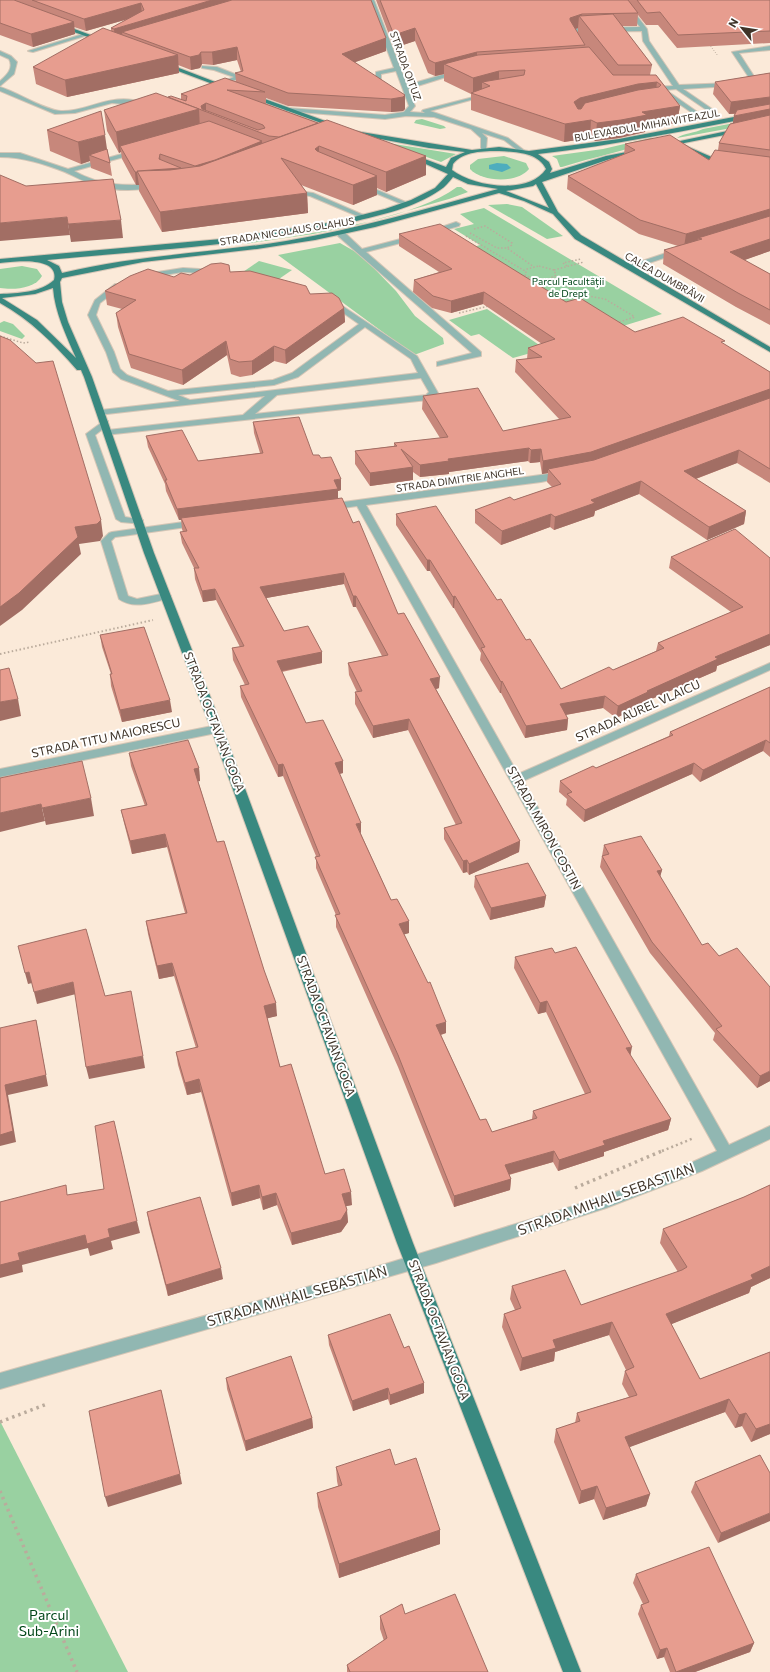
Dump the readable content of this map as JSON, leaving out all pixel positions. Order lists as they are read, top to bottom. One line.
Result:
{"streets":{"main road":["BULEVARDUL MIHAI VITEAZUL","STRADA NICOLAUS OLAHUS","CALEA DUMBRĂVII","STRADA OCTAVIAN GOGA"],"street":["STRADA OITUZ","STRADA DIMITRIE ANGHEL","STRADA AUREL VLAICU","STRADA TITU MAIORESCU","STRADA MIRON COSTIN","STRADA MIHAIL SEBASTIAN"]},"crossings":[["BULEVARDUL MIHAI VITEAZUL","STRADA NICOLAUS OLAHUS"],["BULEVARDUL MIHAI VITEAZUL","CALEA DUMBRĂVII"],["STRADA NICOLAUS OLAHUS","CALEA DUMBRĂVII"],["STRADA NICOLAUS OLAHUS","STRADA OCTAVIAN GOGA"],["STRADA DIMITRIE ANGHEL","STRADA MIRON COSTIN"],["STRADA AUREL VLAICU","STRADA MIRON COSTIN"],["STRADA OCTAVIAN GOGA","STRADA TITU MAIORESCU"],["STRADA OCTAVIAN GOGA","STRADA MIHAIL SEBASTIAN"],["STRADA MIRON COSTIN","STRADA MIHAIL SEBASTIAN"]],"parks":["Parcul Facultății de Drept","Parcul Sub-Arini"],"north":"top left"}
